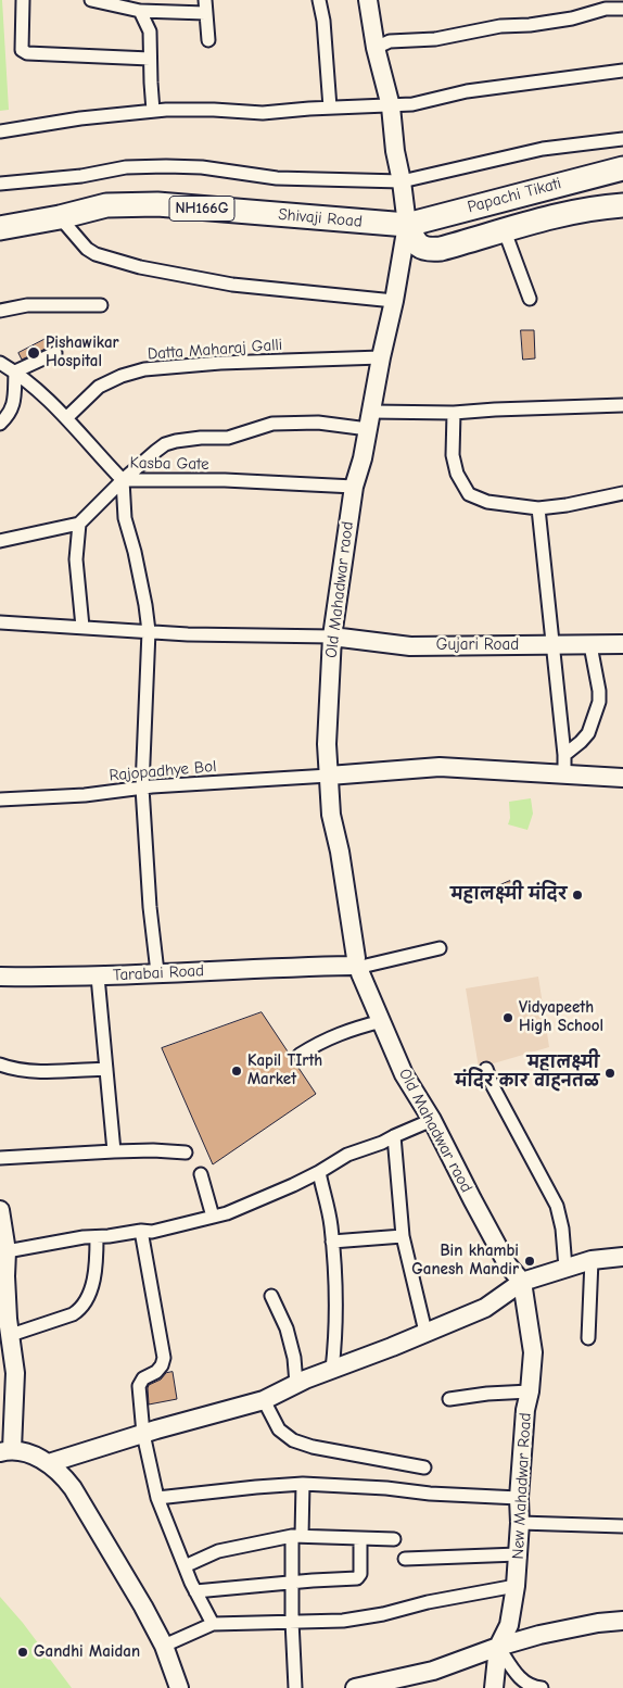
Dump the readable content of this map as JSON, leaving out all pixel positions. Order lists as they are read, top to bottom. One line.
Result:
{"streets":{"highway":["Papachi Tikati","NH166G","Shivaji Road"],"street":["Datta Maharaj Galli","Kasba Gate","Old Mahadwar raod","Gujari Road","Rajopadhye Bol","Tarabai Road","New Mahadwar Road"]},"crossings":[["Papachi Tikati","Shivaji Road"],["Papachi Tikati","Old Mahadwar raod"],["Shivaji Road","Old Mahadwar raod"],["Datta Maharaj Galli","Kasba Gate"],["Datta Maharaj Galli","Old Mahadwar raod"],["Kasba Gate","Old Mahadwar raod"],["Old Mahadwar raod","Gujari Road"],["Old Mahadwar raod","Rajopadhye Bol"],["Old Mahadwar raod","Tarabai Road"],["Old Mahadwar raod","New Mahadwar Road"]],"places":["Pishawikar Hospital","महालक्ष्मी मंदिर","Vidyapeeth High School","Kapil TIrth Market","महालक्ष्मी मंदिर कार वाहनतळ","Bin khambi Ganesh Mandir","Gandhi Maidan"]}
